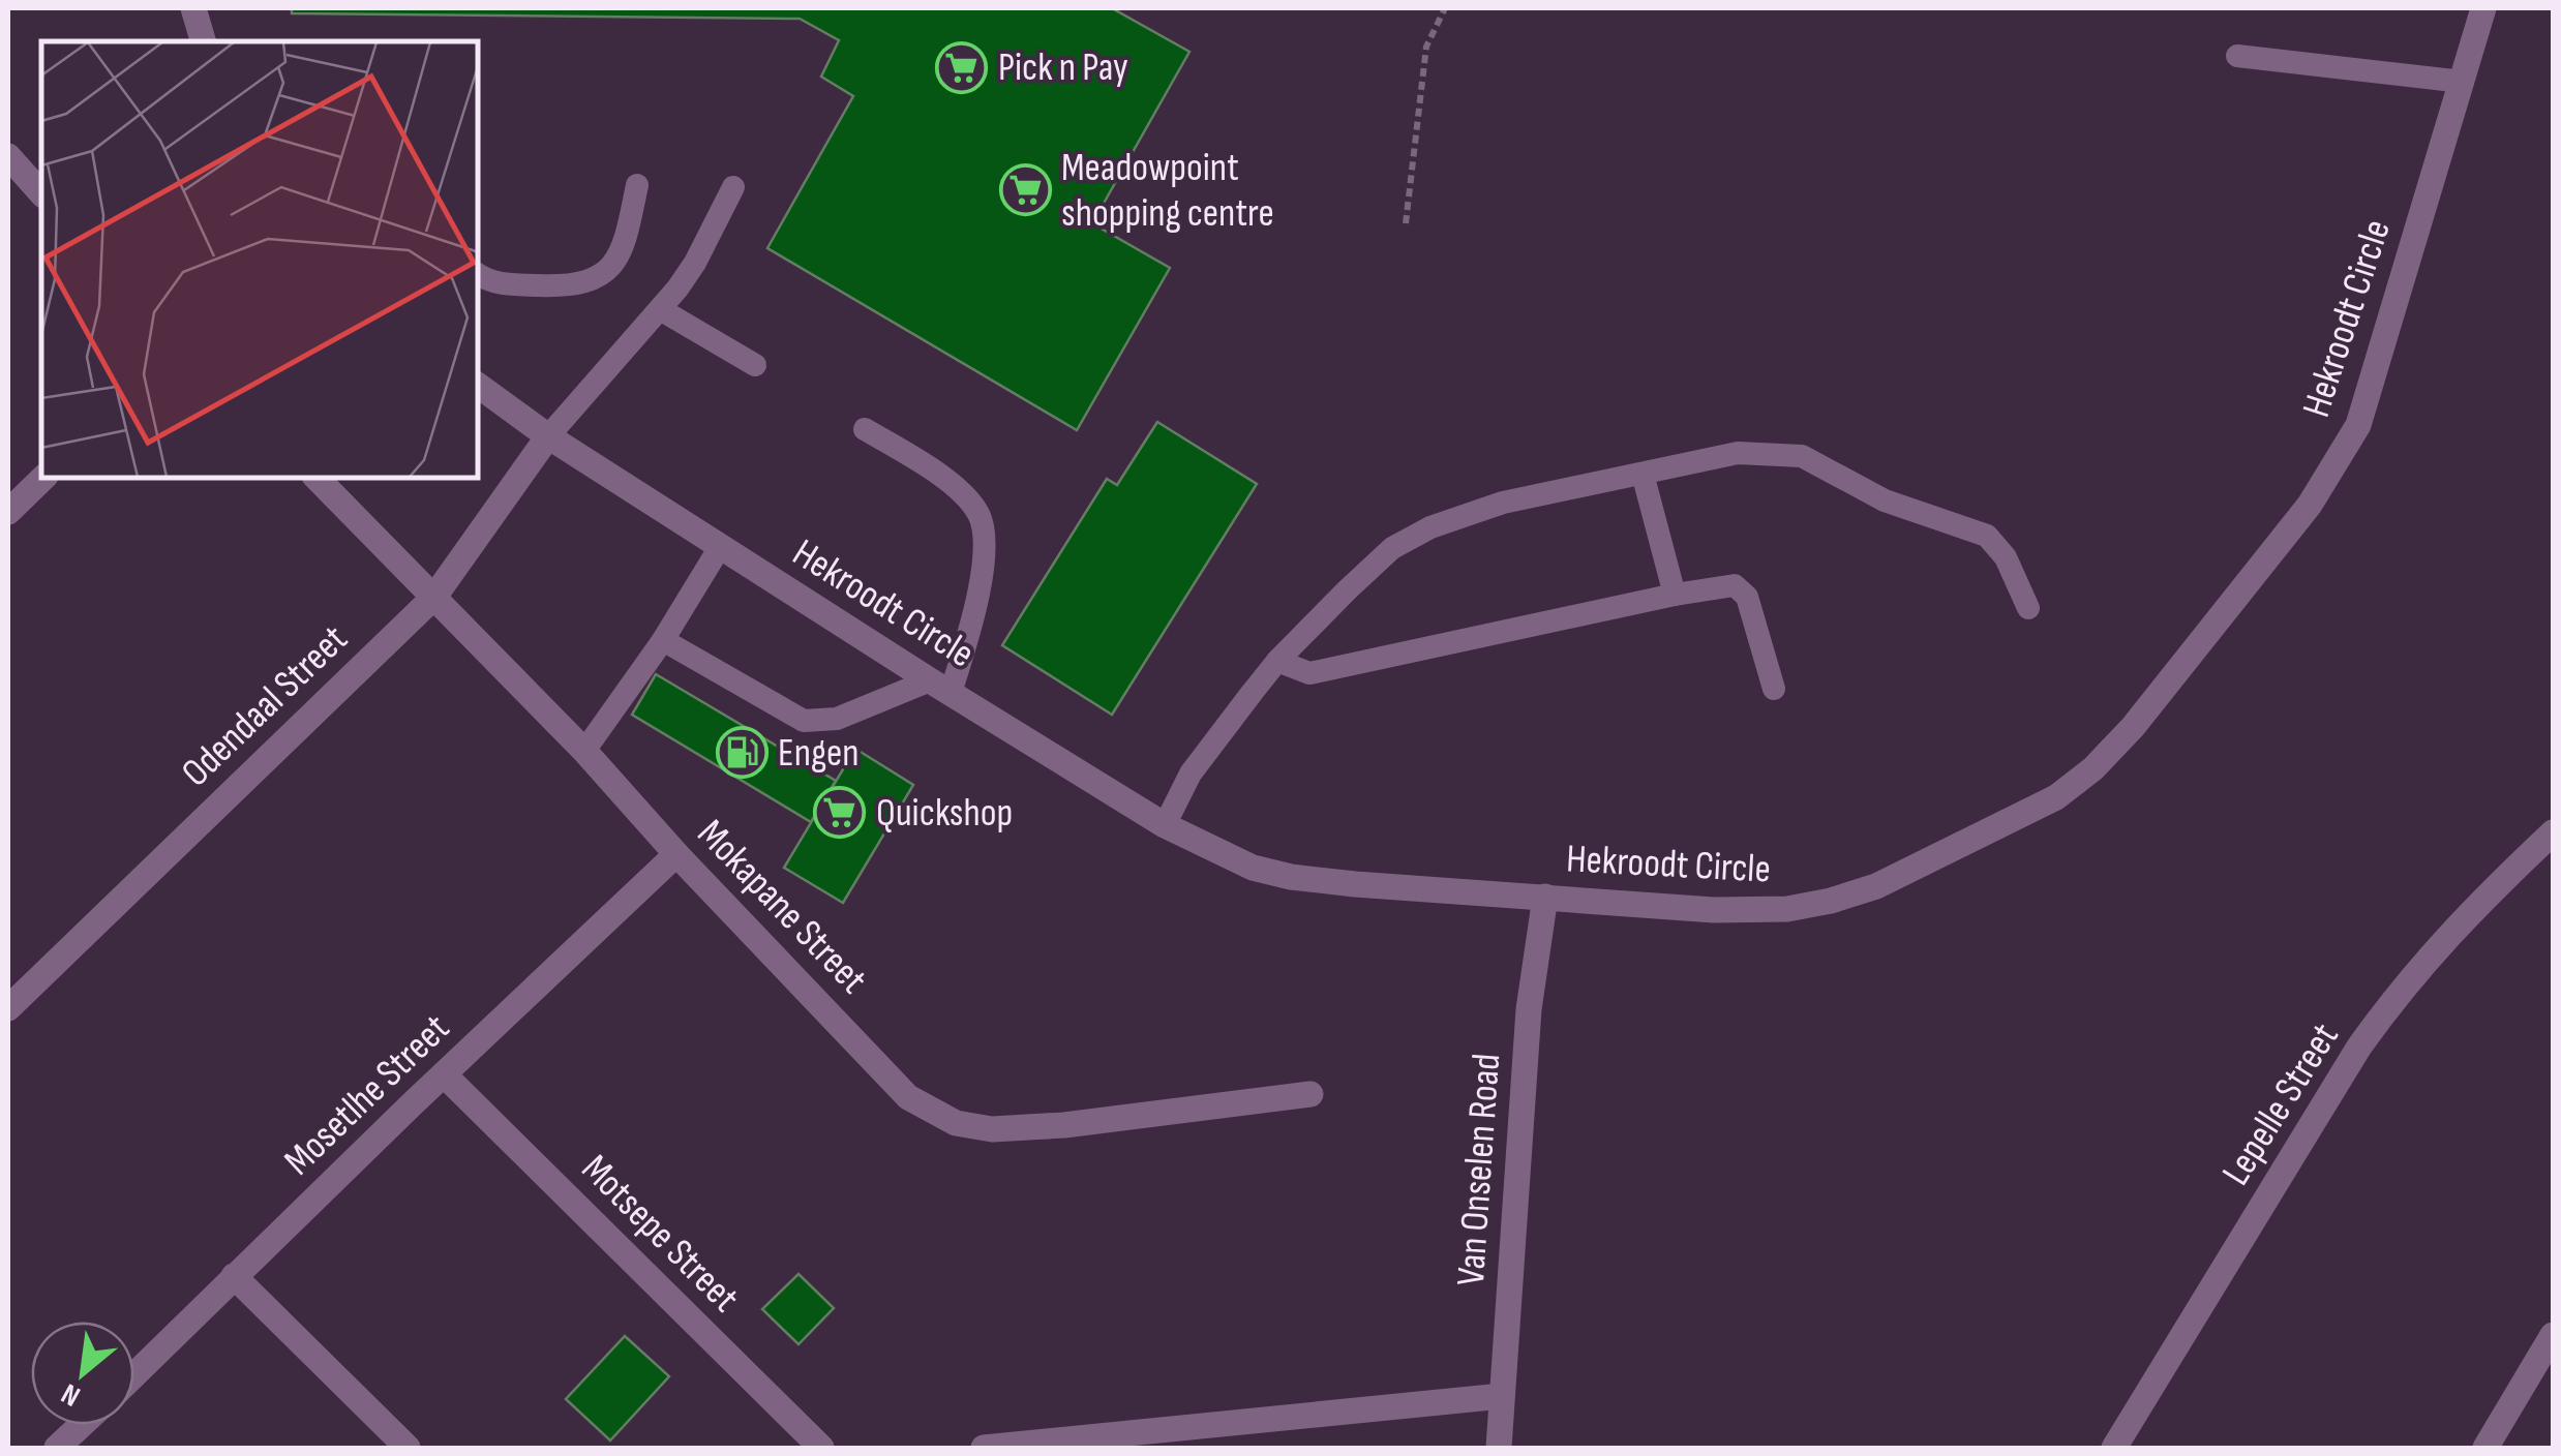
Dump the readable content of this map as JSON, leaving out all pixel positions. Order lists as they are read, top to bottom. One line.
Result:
{"streets":{"street":["Hekroodt Circle","Odendaal Street","Mokapane Street","Mosetlhe Street","Lepelle Street","Van Onselen Road","Motsepe Street"]},"crossings":[["Hekroodt Circle","Odendaal Street"],["Hekroodt Circle","Van Onselen Road"],["Odendaal Street","Mokapane Street"],["Mokapane Street","Mosetlhe Street"],["Mosetlhe Street","Motsepe Street"]],"places":{"supermarket":["Pick n Pay","Meadowpoint shopping centre","Quickshop"],"fuel station":["Engen"]},"north":"bottom left"}
